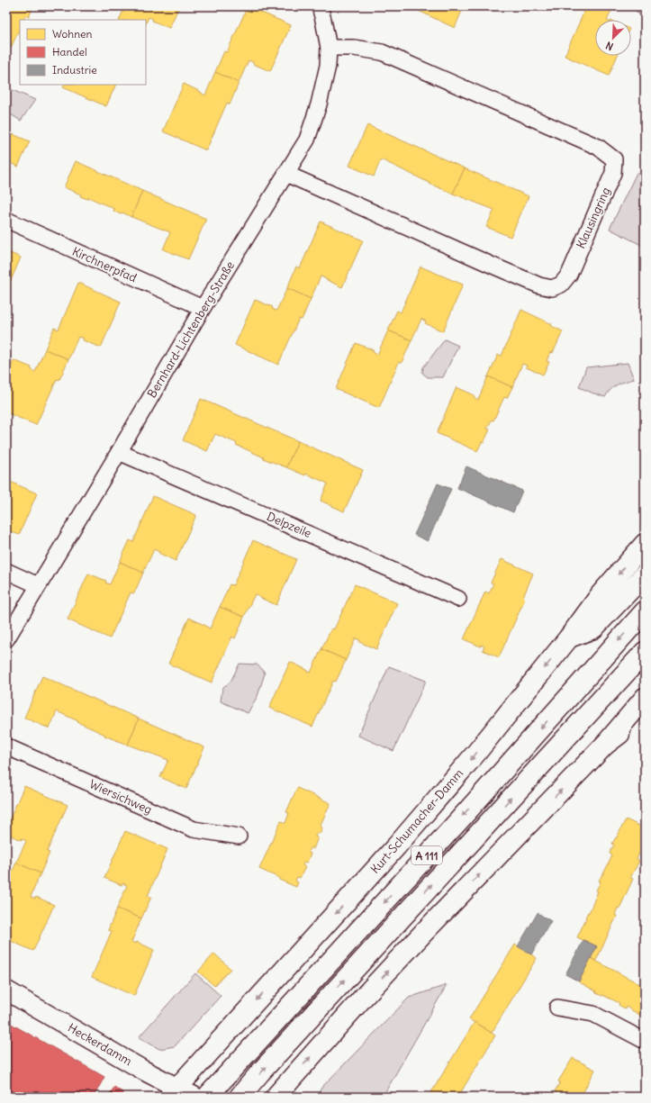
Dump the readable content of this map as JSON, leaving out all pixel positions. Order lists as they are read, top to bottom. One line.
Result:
{"streets":{"main road":["Kurt-Schumacher-Damm","A 111"],"street":["Klausingring","Kirchnerpfad","Bernhard-Lichtenberg-Straße","Delpzeile","Wiersichweg","Heckerdamm"]},"crossings":[["Klausingring","Bernhard-Lichtenberg-Straße"],["Kirchnerpfad","Bernhard-Lichtenberg-Straße"],["Bernhard-Lichtenberg-Straße","Delpzeile"],["Kurt-Schumacher-Damm","A 111"],["Kurt-Schumacher-Damm","Heckerdamm"],["A 111","Heckerdamm"]],"legend":["Wohnen","Handel","Industrie"],"north":"bottom left"}
